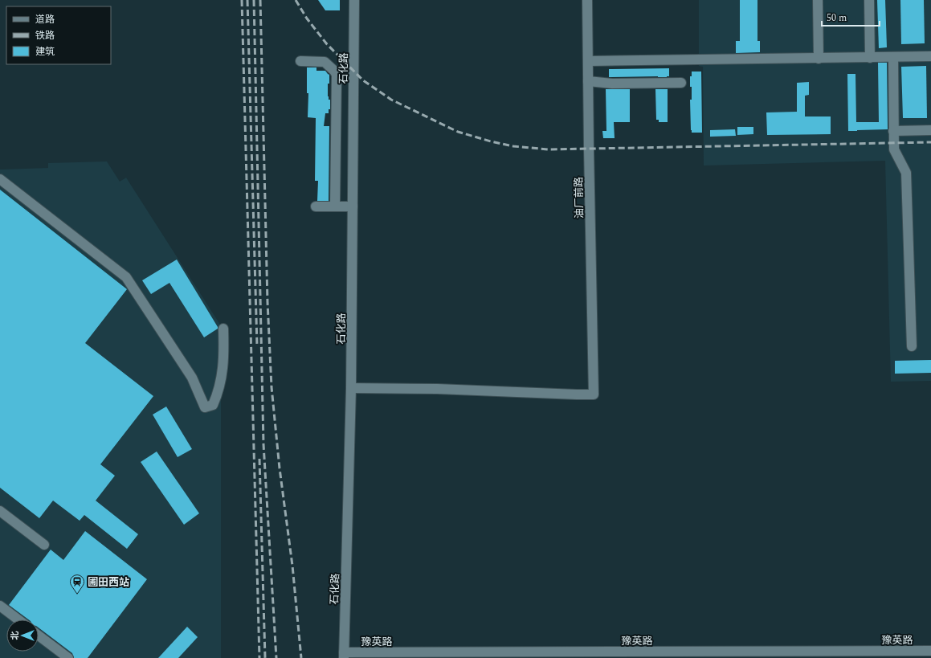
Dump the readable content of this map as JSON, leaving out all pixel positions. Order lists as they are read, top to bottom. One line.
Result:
{"streets":{"street":["石化路","油厂前路","豫英路"]},"crossings":[["石化路","油厂前路"],["石化路","豫英路"]],"places":{"station":["圃田西站"]},"legend":["道路","铁路","建筑"],"scale_bar":"50 m","north":"left"}
